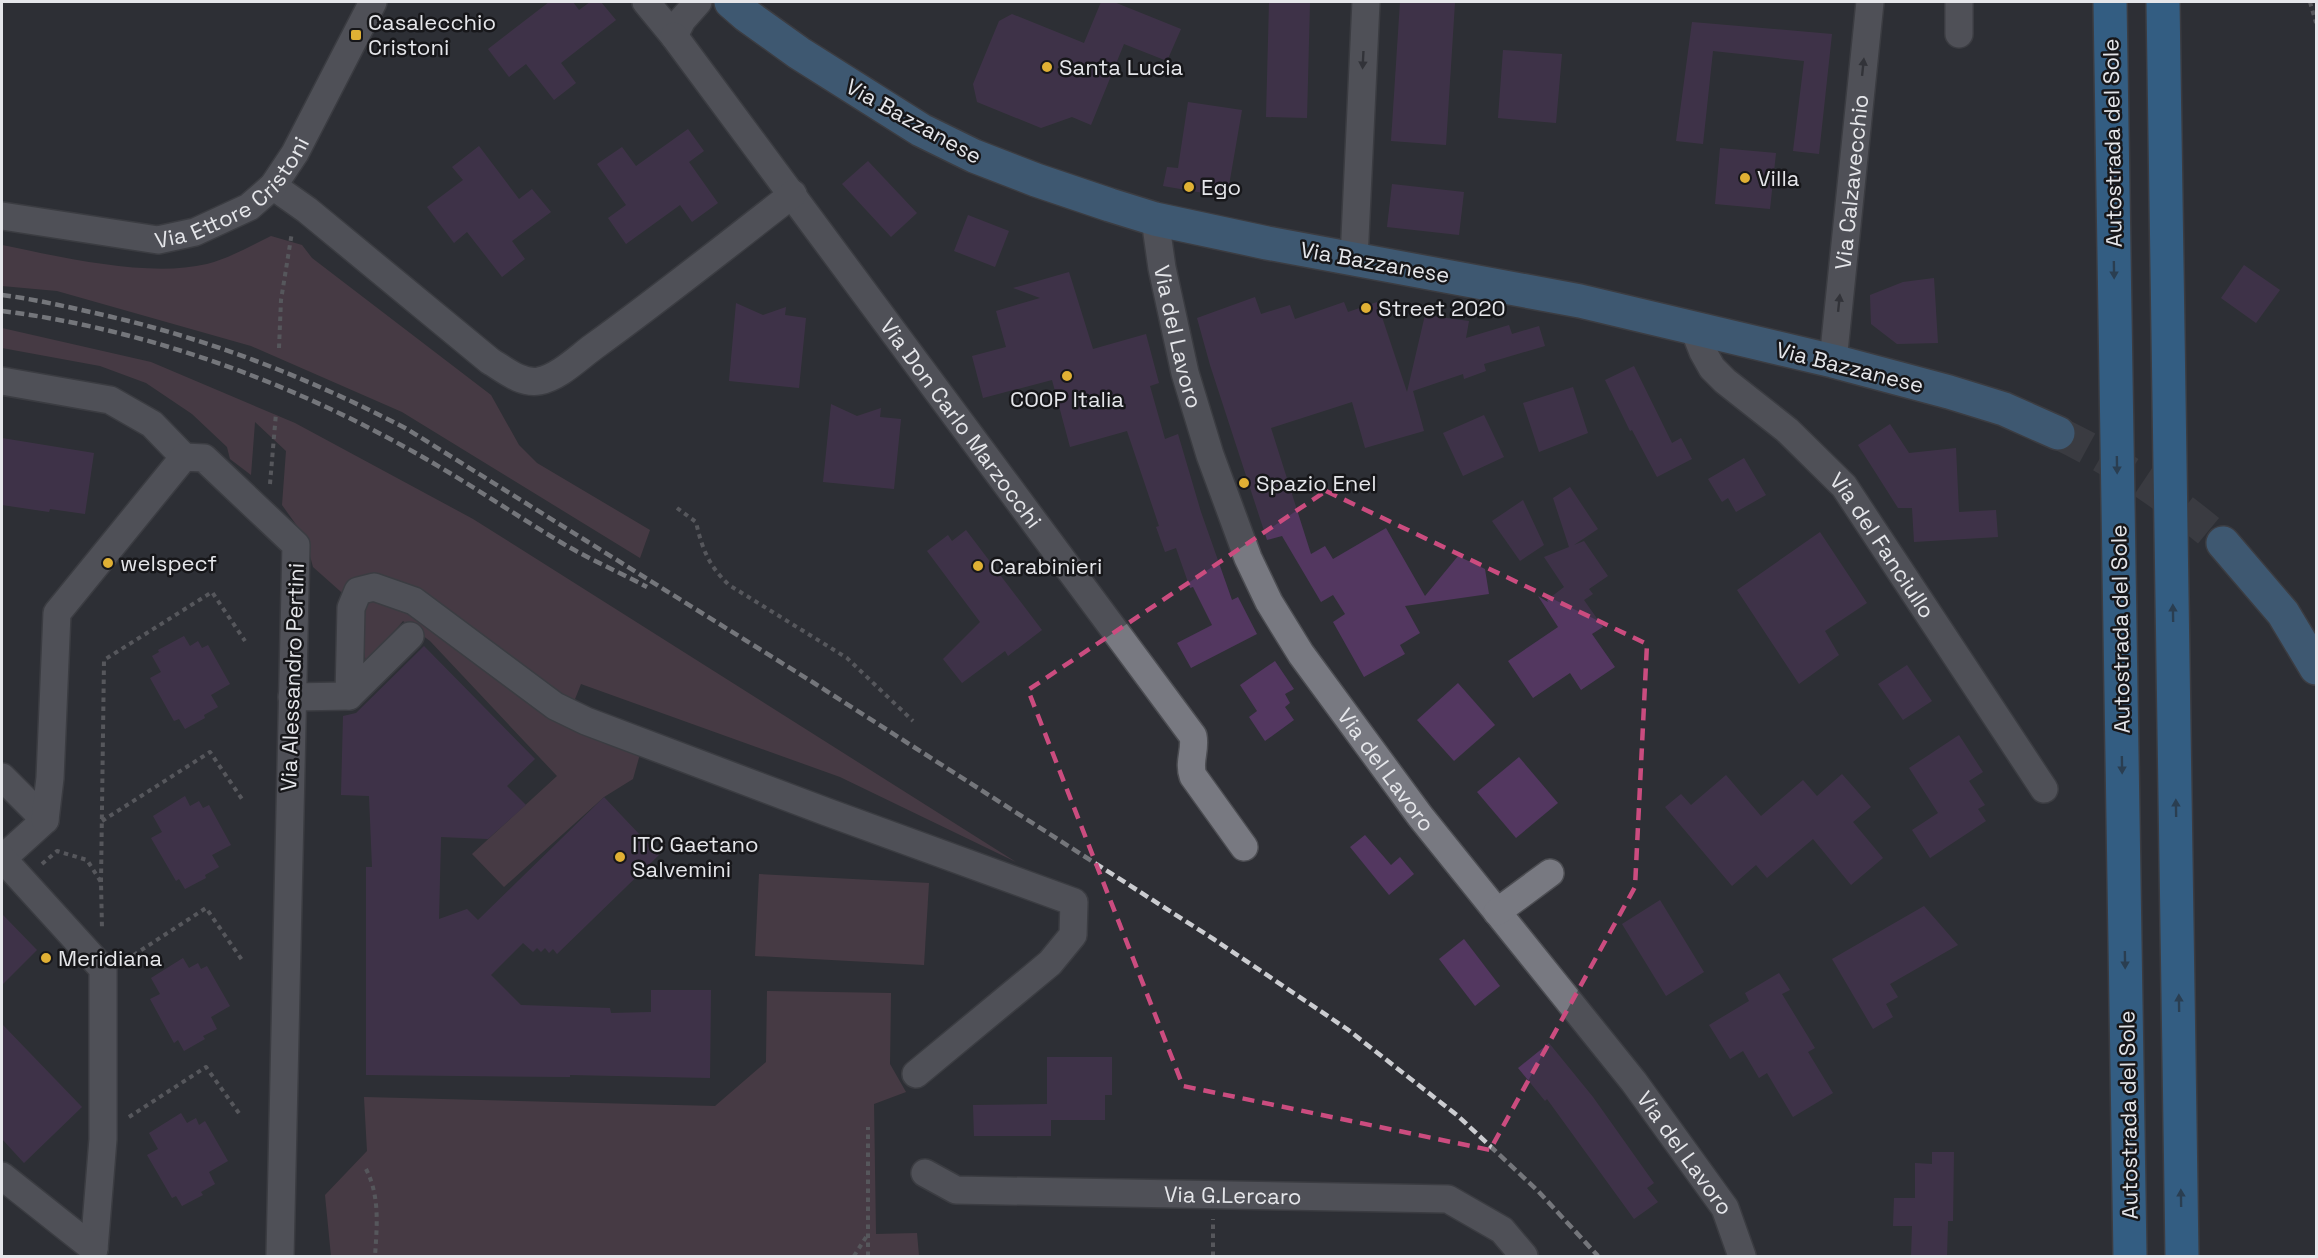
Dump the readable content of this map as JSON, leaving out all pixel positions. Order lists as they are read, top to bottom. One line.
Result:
{"streets":{"highway":["Autostrada del Sole"],"main road":["Via Bazzanese"],"street":["Via Calzavecchio","Via Ettore Cristoni","Via del Lavoro","Via Don Carlo Marzocchi","Via del Fanciullo","Via Alessandro Pertini","Via G.Lercaro"]},"crossings":[["Via Bazzanese","Via Calzavecchio"],["Via Bazzanese","Via del Lavoro"],["Via Bazzanese","Via del Fanciullo"]],"one_way":["Via Calzavecchio"],"places":{"transit":["Casalecchio Cristoni"],"other":["Santa Lucia","Villa","Ego","Street 2020","COOP Italia","Spazio Enel","welspecf","Carabinieri","ITC Gaetano Salvemini","Meridiana"]}}
